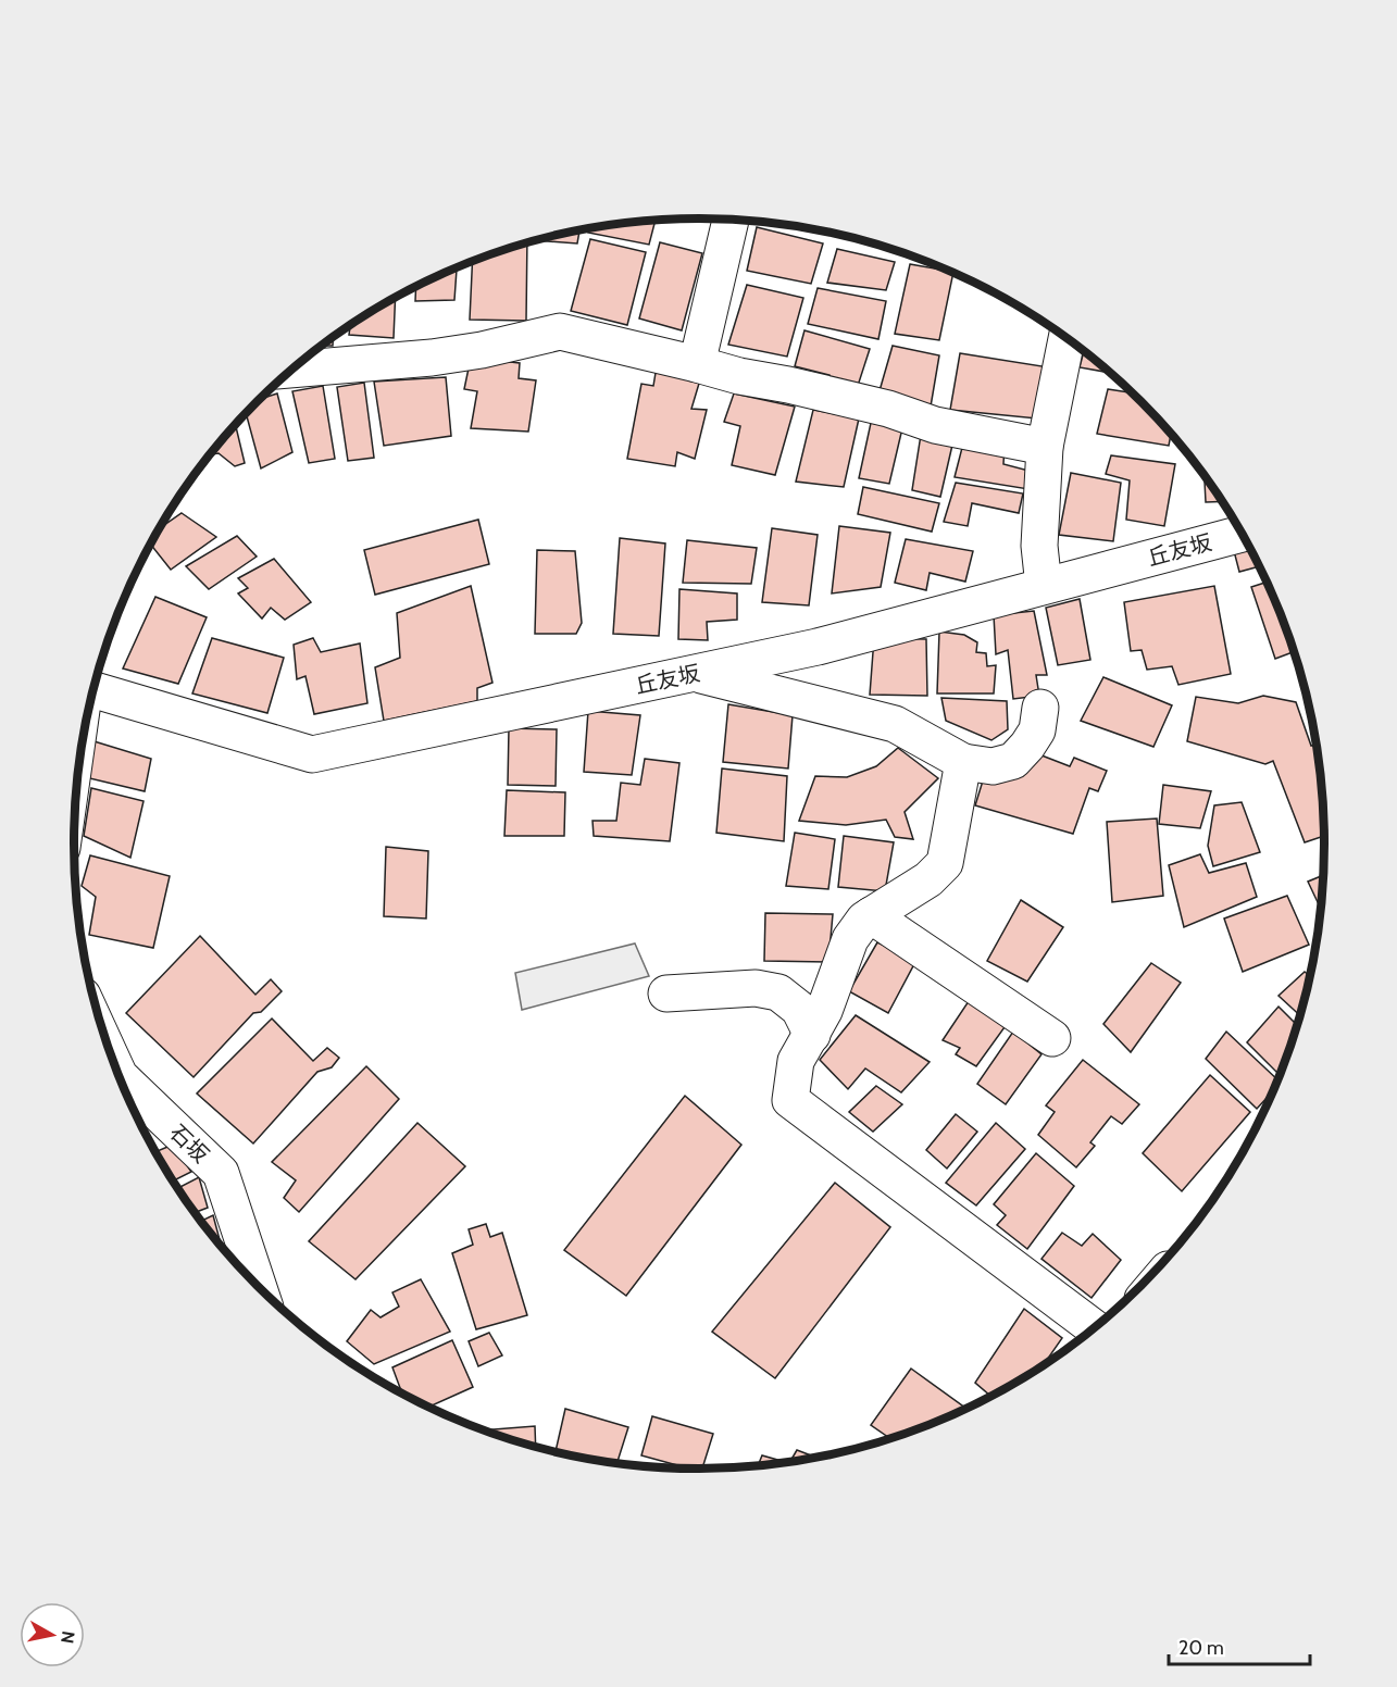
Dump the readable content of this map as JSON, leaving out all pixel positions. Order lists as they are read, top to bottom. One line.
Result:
{"streets":{"street":["丘友坂","石坂"]},"scale_bar":"20 m","north":"right"}
